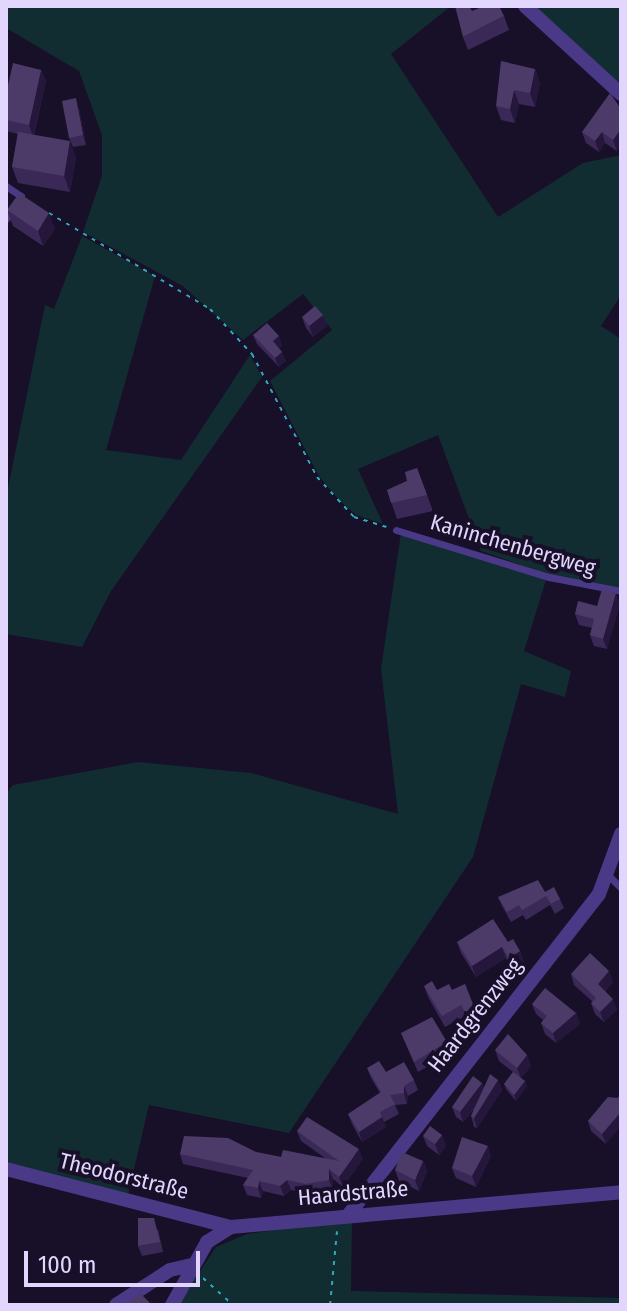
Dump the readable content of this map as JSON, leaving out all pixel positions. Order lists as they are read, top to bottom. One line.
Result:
{"streets":{"street":["Haardgrenzweg","Theodorstraße","Haardstraße"],"lane":["Kaninchenbergweg"]},"crossings":[["Haardgrenzweg","Haardstraße"],["Theodorstraße","Haardstraße"]],"scale_bar":"100 m"}
